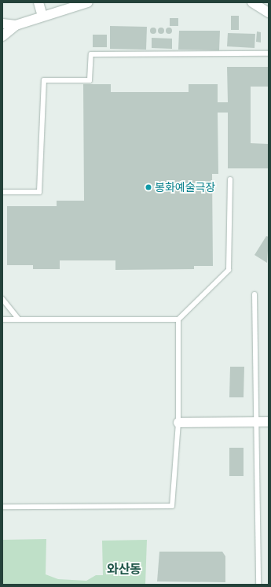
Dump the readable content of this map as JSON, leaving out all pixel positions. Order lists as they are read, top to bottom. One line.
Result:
{"districts":["와산동"],"places":["봉화예술극장"]}
